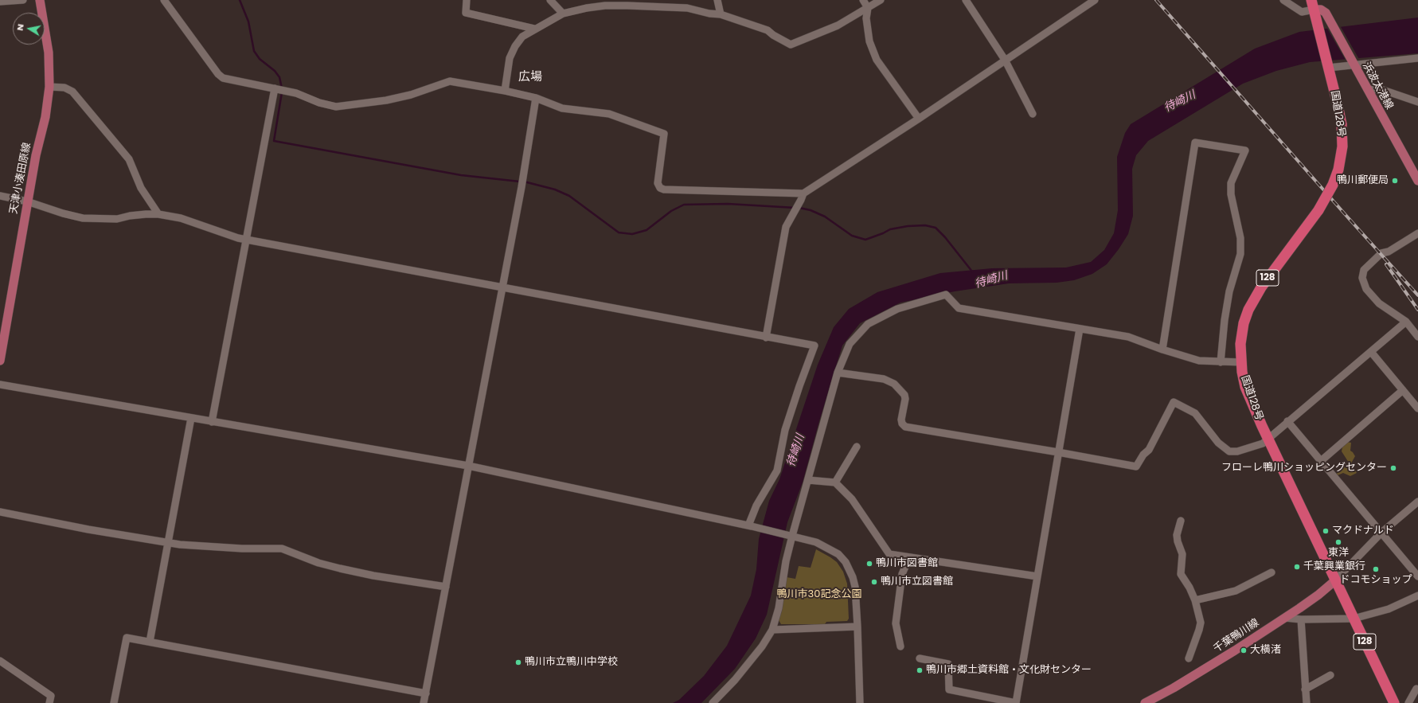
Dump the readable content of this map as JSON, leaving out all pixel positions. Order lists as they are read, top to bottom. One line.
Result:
{"streets":{"highway":["国道128号","128"],"main road":["浜波太港線","天津小湊田原線","千葉鴨川線"]},"crossings":[["浜波太港線","国道128号"],["国道128号","千葉鴨川線"]],"districts":["広場"],"water":["待崎川"],"parks":["鴨川市30記念公園"],"places":["鴨川郵便局","フローレ鴨川ショッピングセンター","マクドナルド","東洋","鴨川市図書館","千葉興業銀行","ドコモショップ","鴨川市立図書館","大横渚","鴨川市立鴨川中学校","鴨川市郷土資料館・文化財センター"],"north":"left"}
